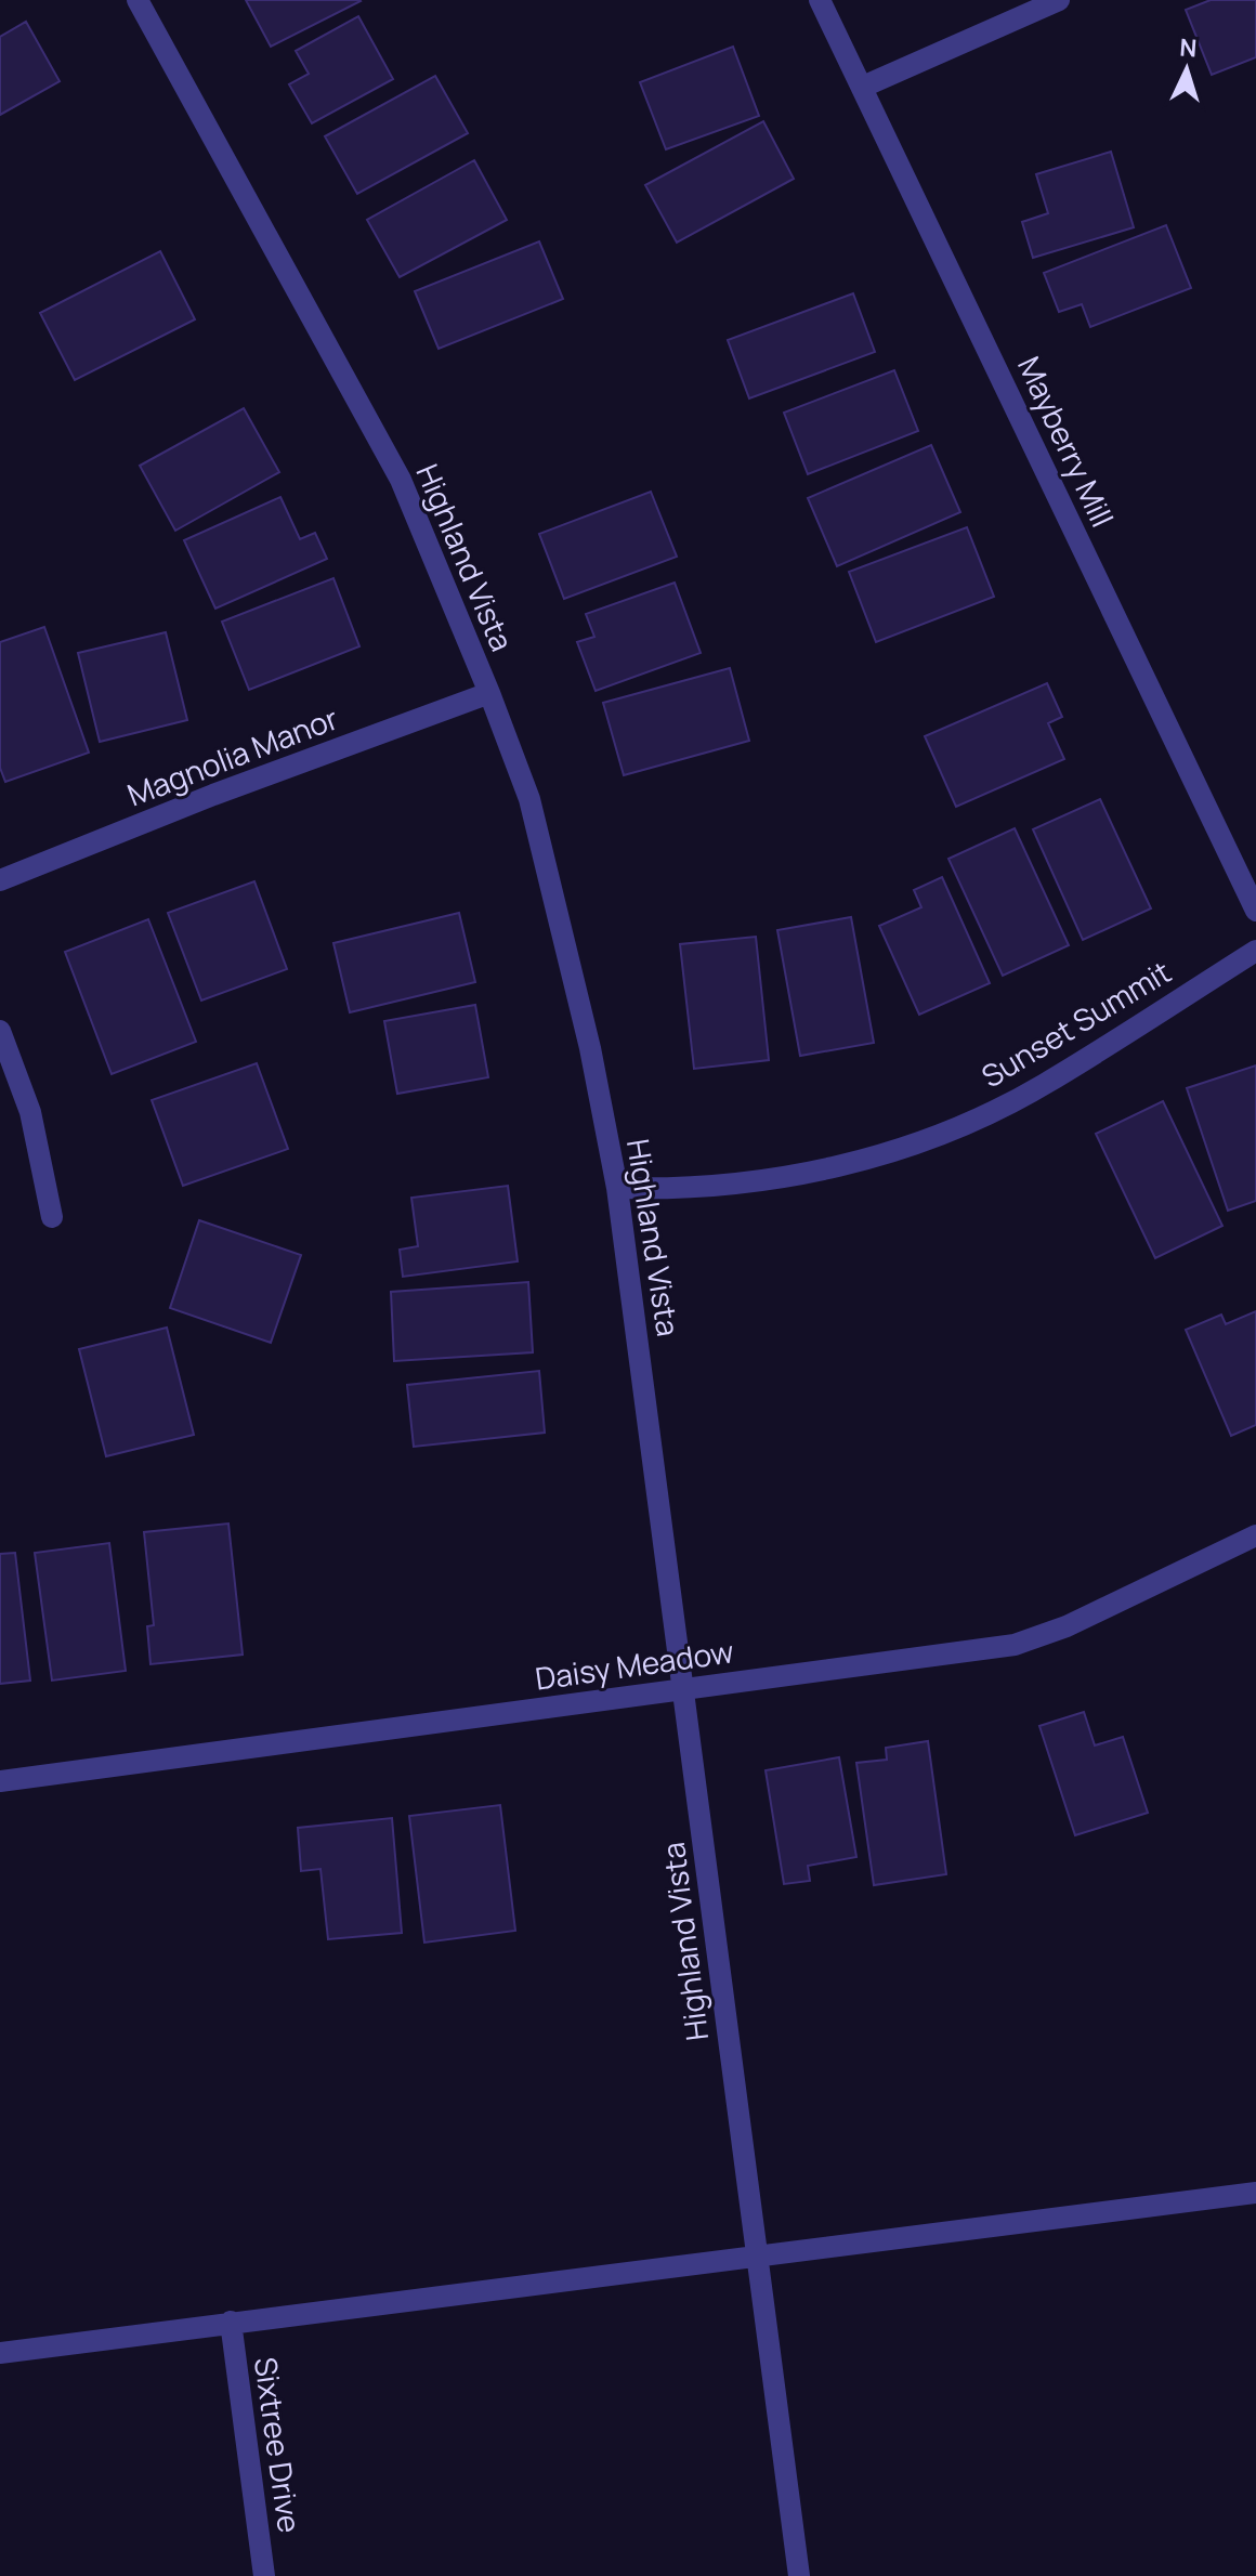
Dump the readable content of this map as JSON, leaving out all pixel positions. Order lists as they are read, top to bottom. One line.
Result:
{"streets":{"street":["Mayberry Mill","Highland Vista","Magnolia Manor","Sunset Summit","Daisy Meadow","Sixtree Drive"]},"crossings":[["Highland Vista","Magnolia Manor"],["Highland Vista","Sunset Summit"],["Highland Vista","Daisy Meadow"]],"north":"top"}
